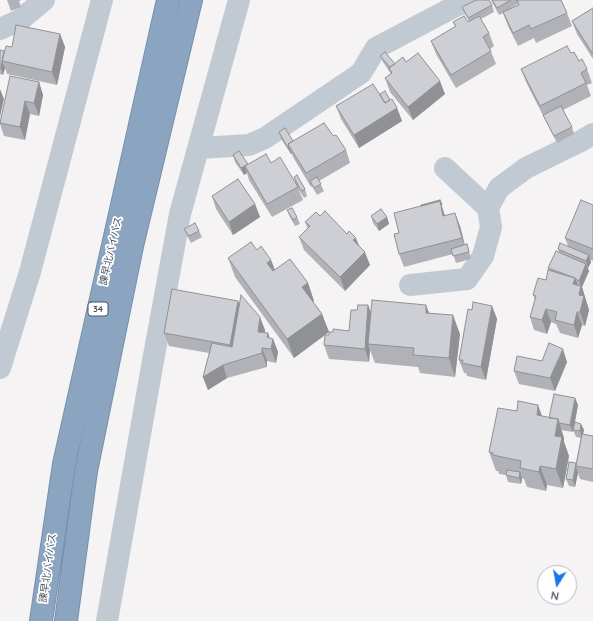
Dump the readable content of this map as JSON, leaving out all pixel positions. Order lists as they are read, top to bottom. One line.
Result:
{"streets":{"highway":["諫早北バイパス","34"]},"north":"bottom"}
